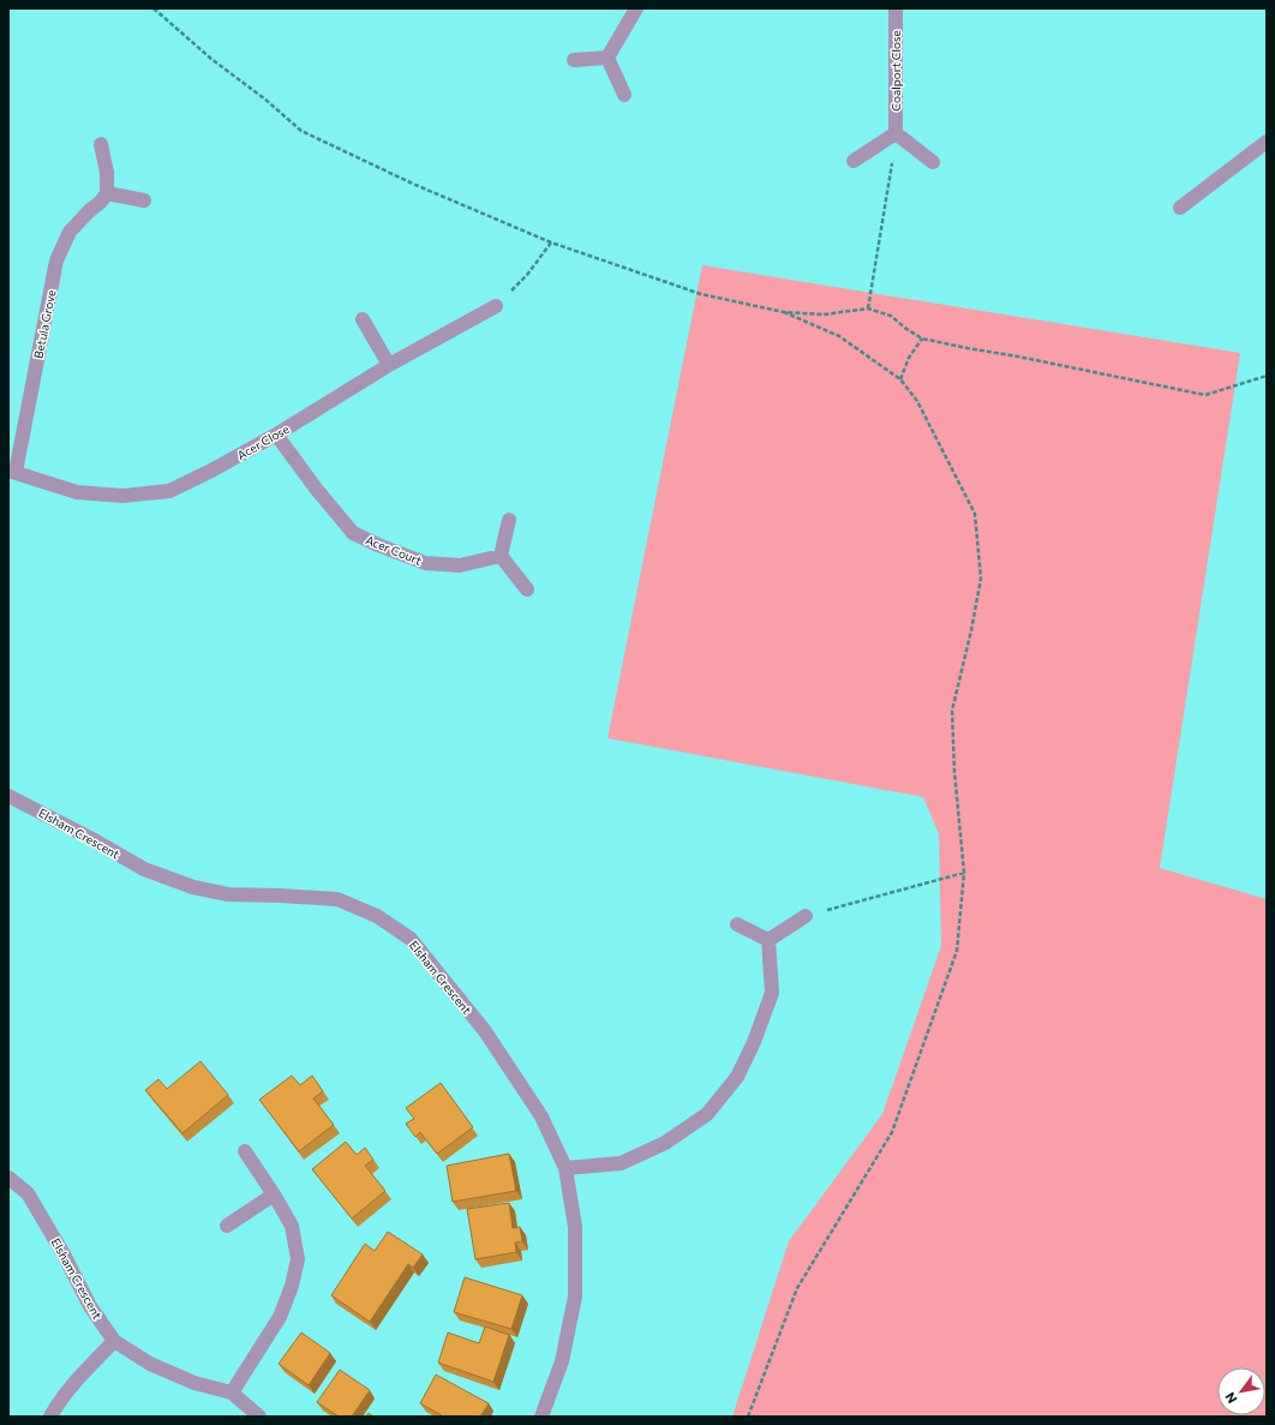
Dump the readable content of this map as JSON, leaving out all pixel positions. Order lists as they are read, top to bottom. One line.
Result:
{"streets":{"street":["Coalport Close","Betula Grove","Acer Close","Acer Court","Elsham Crescent"]},"crossings":[["Betula Grove","Acer Close"],["Acer Close","Acer Court"]],"north":"bottom left"}
